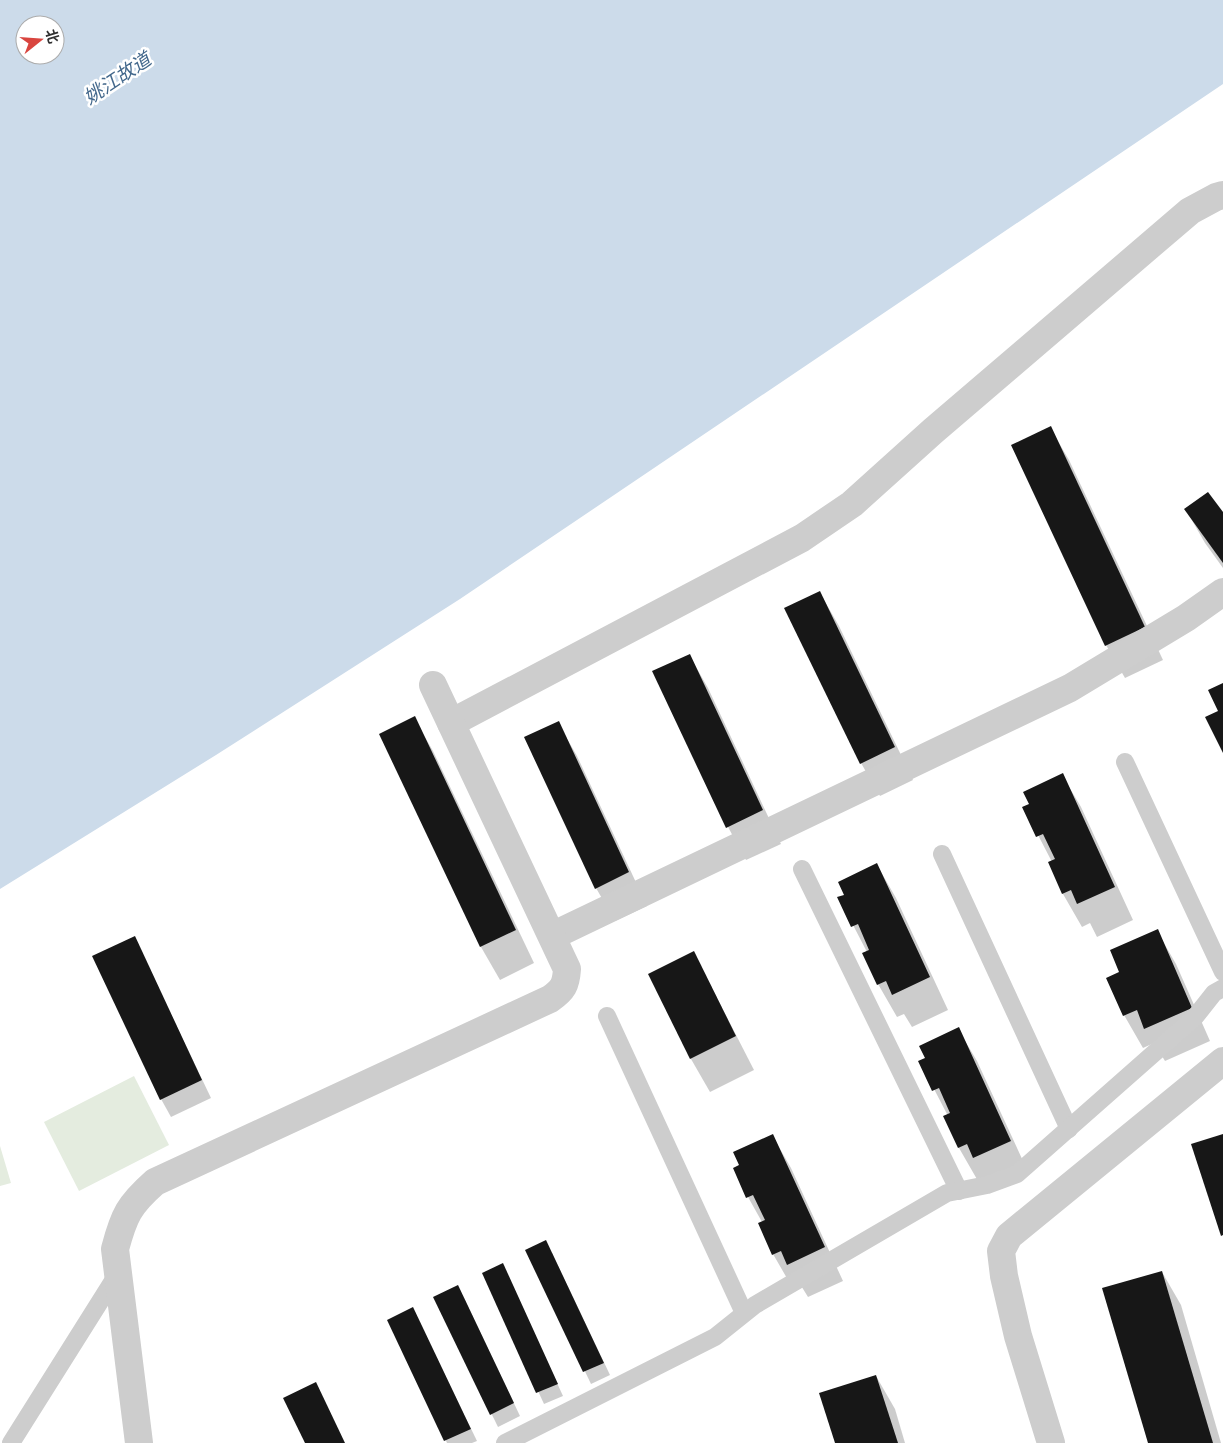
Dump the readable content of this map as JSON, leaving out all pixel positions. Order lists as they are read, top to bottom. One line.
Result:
{"water":["姚江故道"],"north":"right"}
